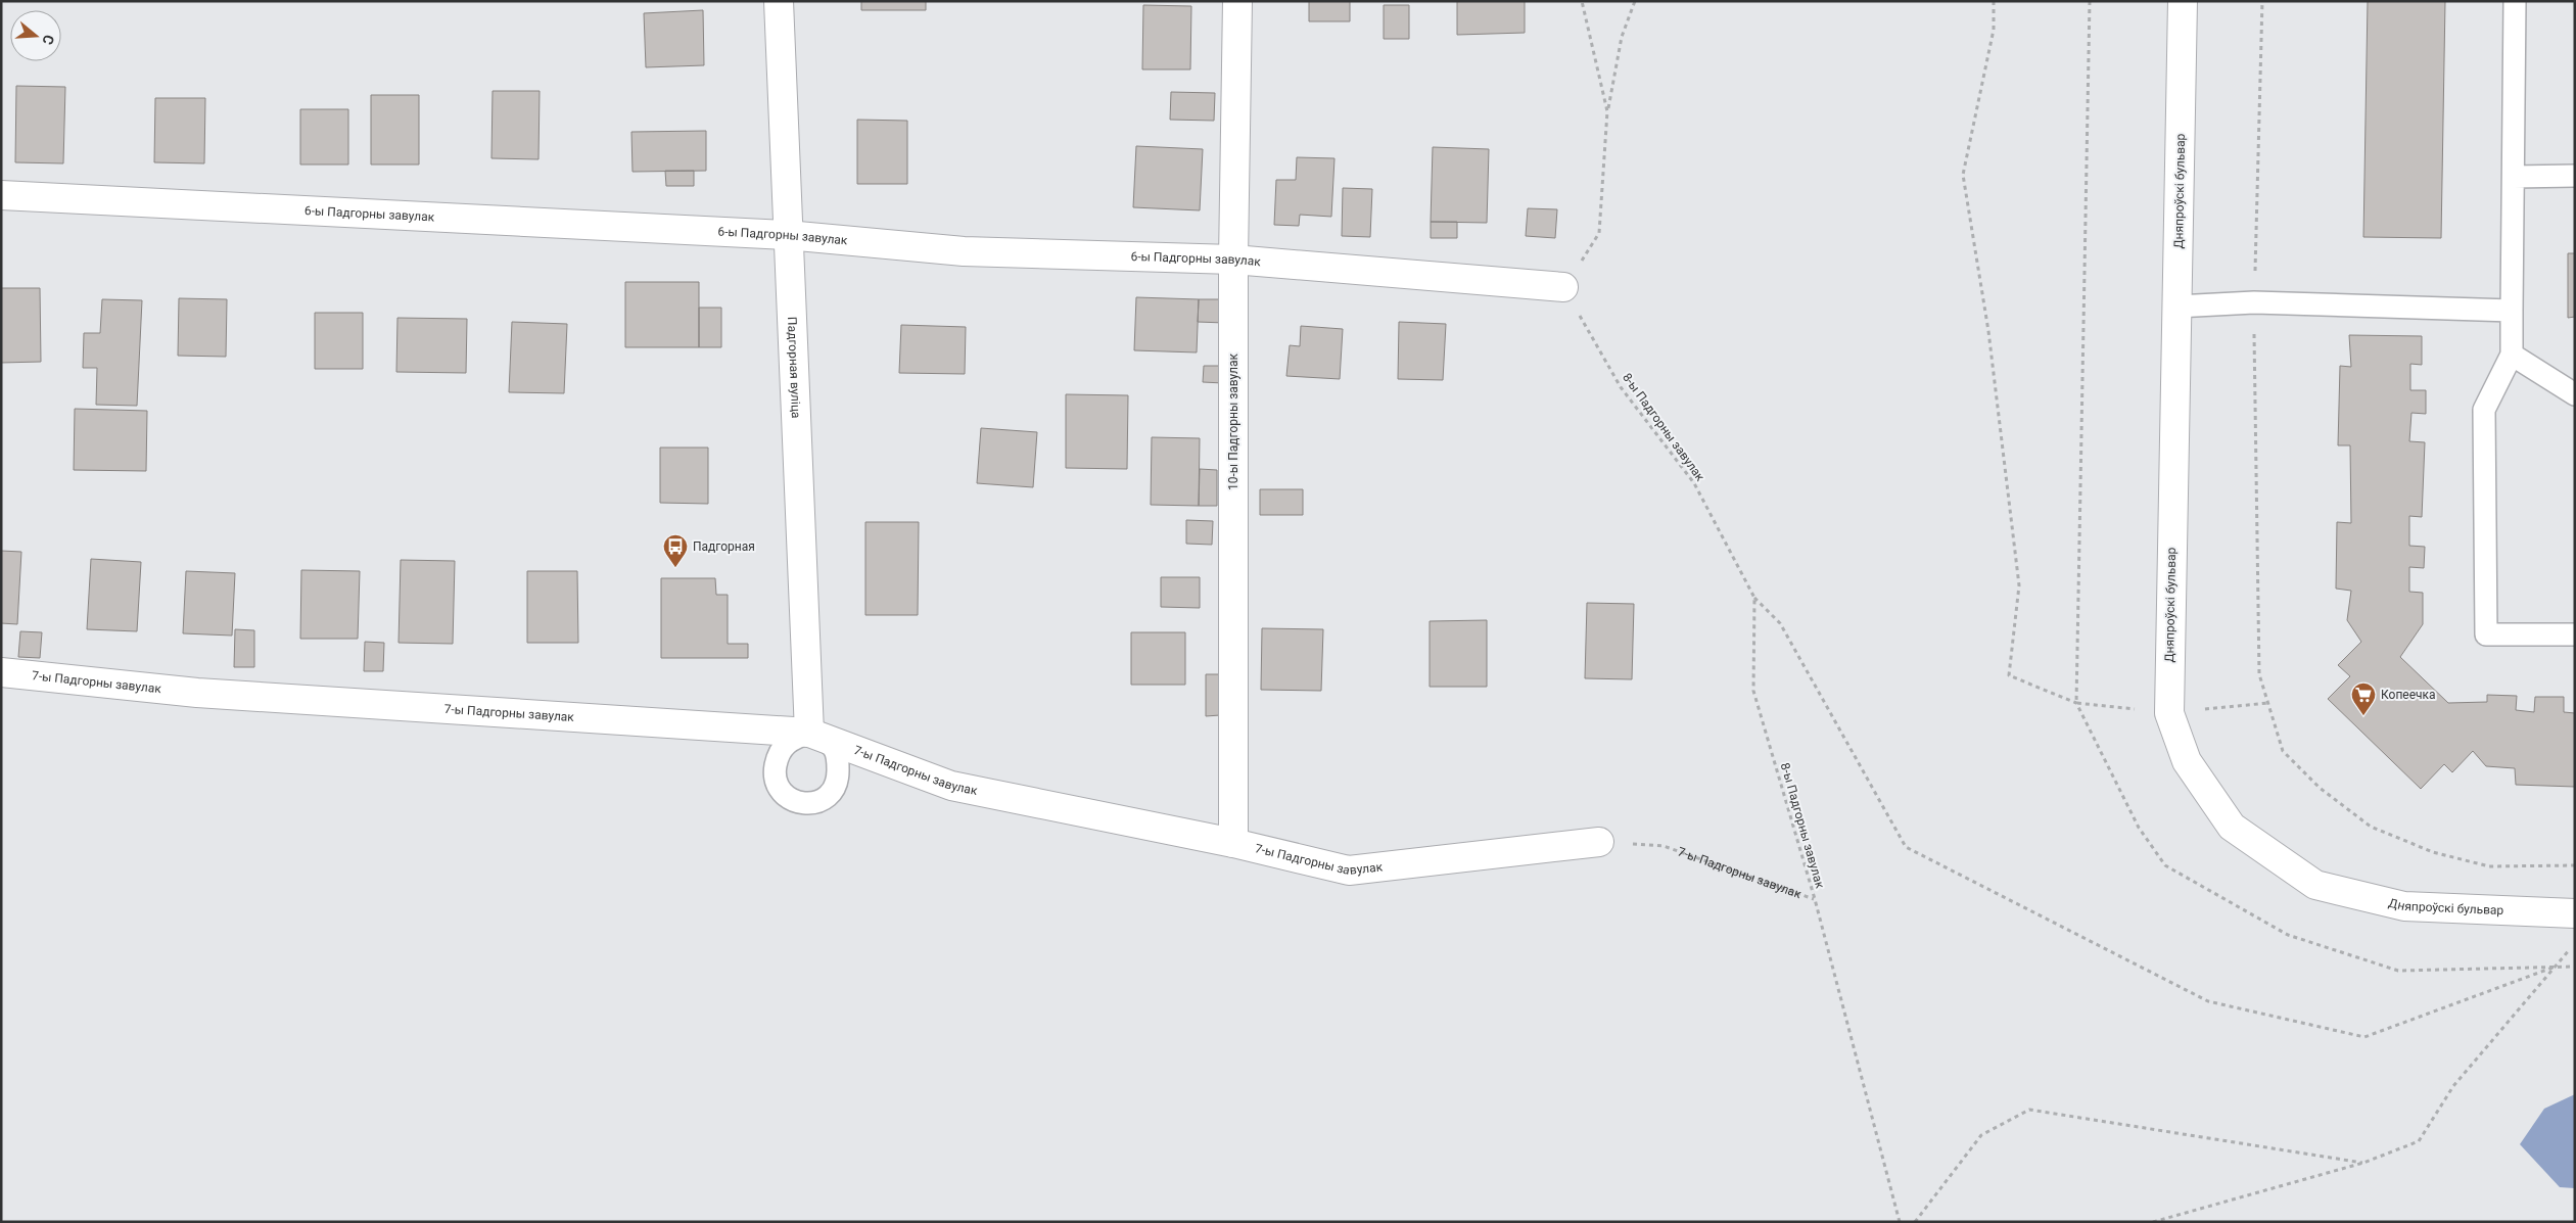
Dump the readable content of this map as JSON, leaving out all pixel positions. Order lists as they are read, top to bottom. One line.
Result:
{"streets":{"street":["Дняпроўскі бульвар","6-ы Падгорны завулак","Падгорная вуліца","10-ы Падгорны завулак","7-ы Падгорны завулак"],"path":["8-ы Падгорны завулак"]},"crossings":[["6-ы Падгорны завулак","Падгорная вуліца"],["6-ы Падгорны завулак","10-ы Падгорны завулак"],["6-ы Падгорны завулак","8-ы Падгорны завулак"],["Падгорная вуліца","7-ы Падгорны завулак"],["10-ы Падгорны завулак","7-ы Падгорны завулак"],["8-ы Падгорны завулак","7-ы Падгорны завулак"]],"places":{"bus stop":["Падгорная"],"supermarket":["Копеечка"]},"north":"right"}
